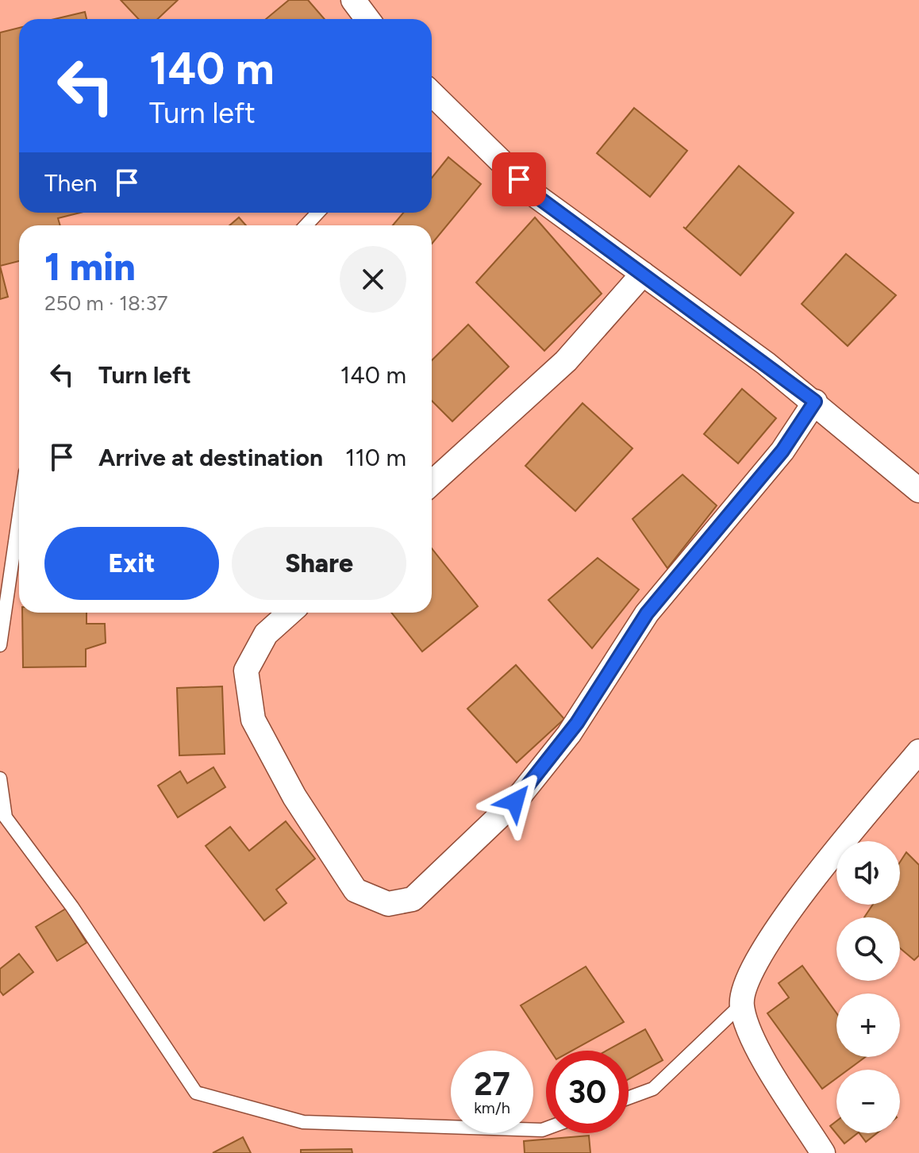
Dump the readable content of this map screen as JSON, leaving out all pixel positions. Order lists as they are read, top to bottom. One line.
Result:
{"page":{"turn":["140 m","Turn left"],"then":"Then","heading":["1 min","250 m · 18:37"],"list":[{"name":"Turn left","value":"140 m"},{"name":"Arrive at destination","value":"110 m"}],"buttons":["Exit","Share"],"map_buttons":["+","−"],"speed":"27 km/h","limit":"30"}}
